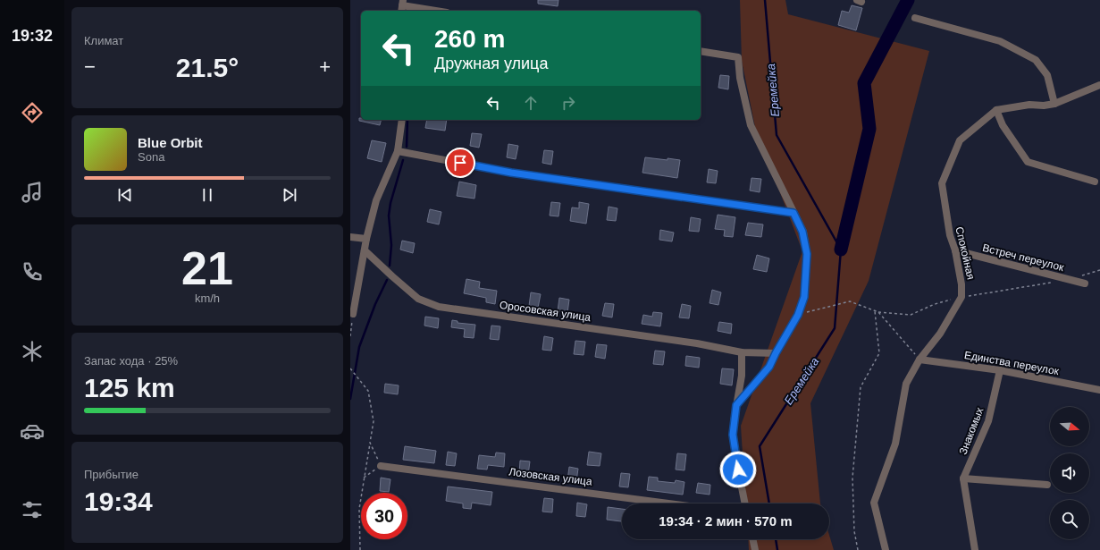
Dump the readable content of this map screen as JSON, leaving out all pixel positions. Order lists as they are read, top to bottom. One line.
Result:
{"streets":{"street":["Спокойная","Встреч переулок","Оросовская улица","Единства переулок","Знакомых","Лозовская улица"]},"crossings":[["Спокойная","Встреч переулок"],["Спокойная","Единства переулок"],["Единства переулок","Знакомых"]],"water":["Еремейка"],"north":"right","page":{"tabs":"19:32","tile":["Климат",["21","km/h"],["Запас хода · 25%","125 km"],["Прибытие","19:34"]],"turn":["260 m","Дружная улица"],"heat":["−","21.5°","+"],"song":["Blue Orbit","Sona"],"limit":"30","trip":"19:34 · 2 мин · 570 m"}}
